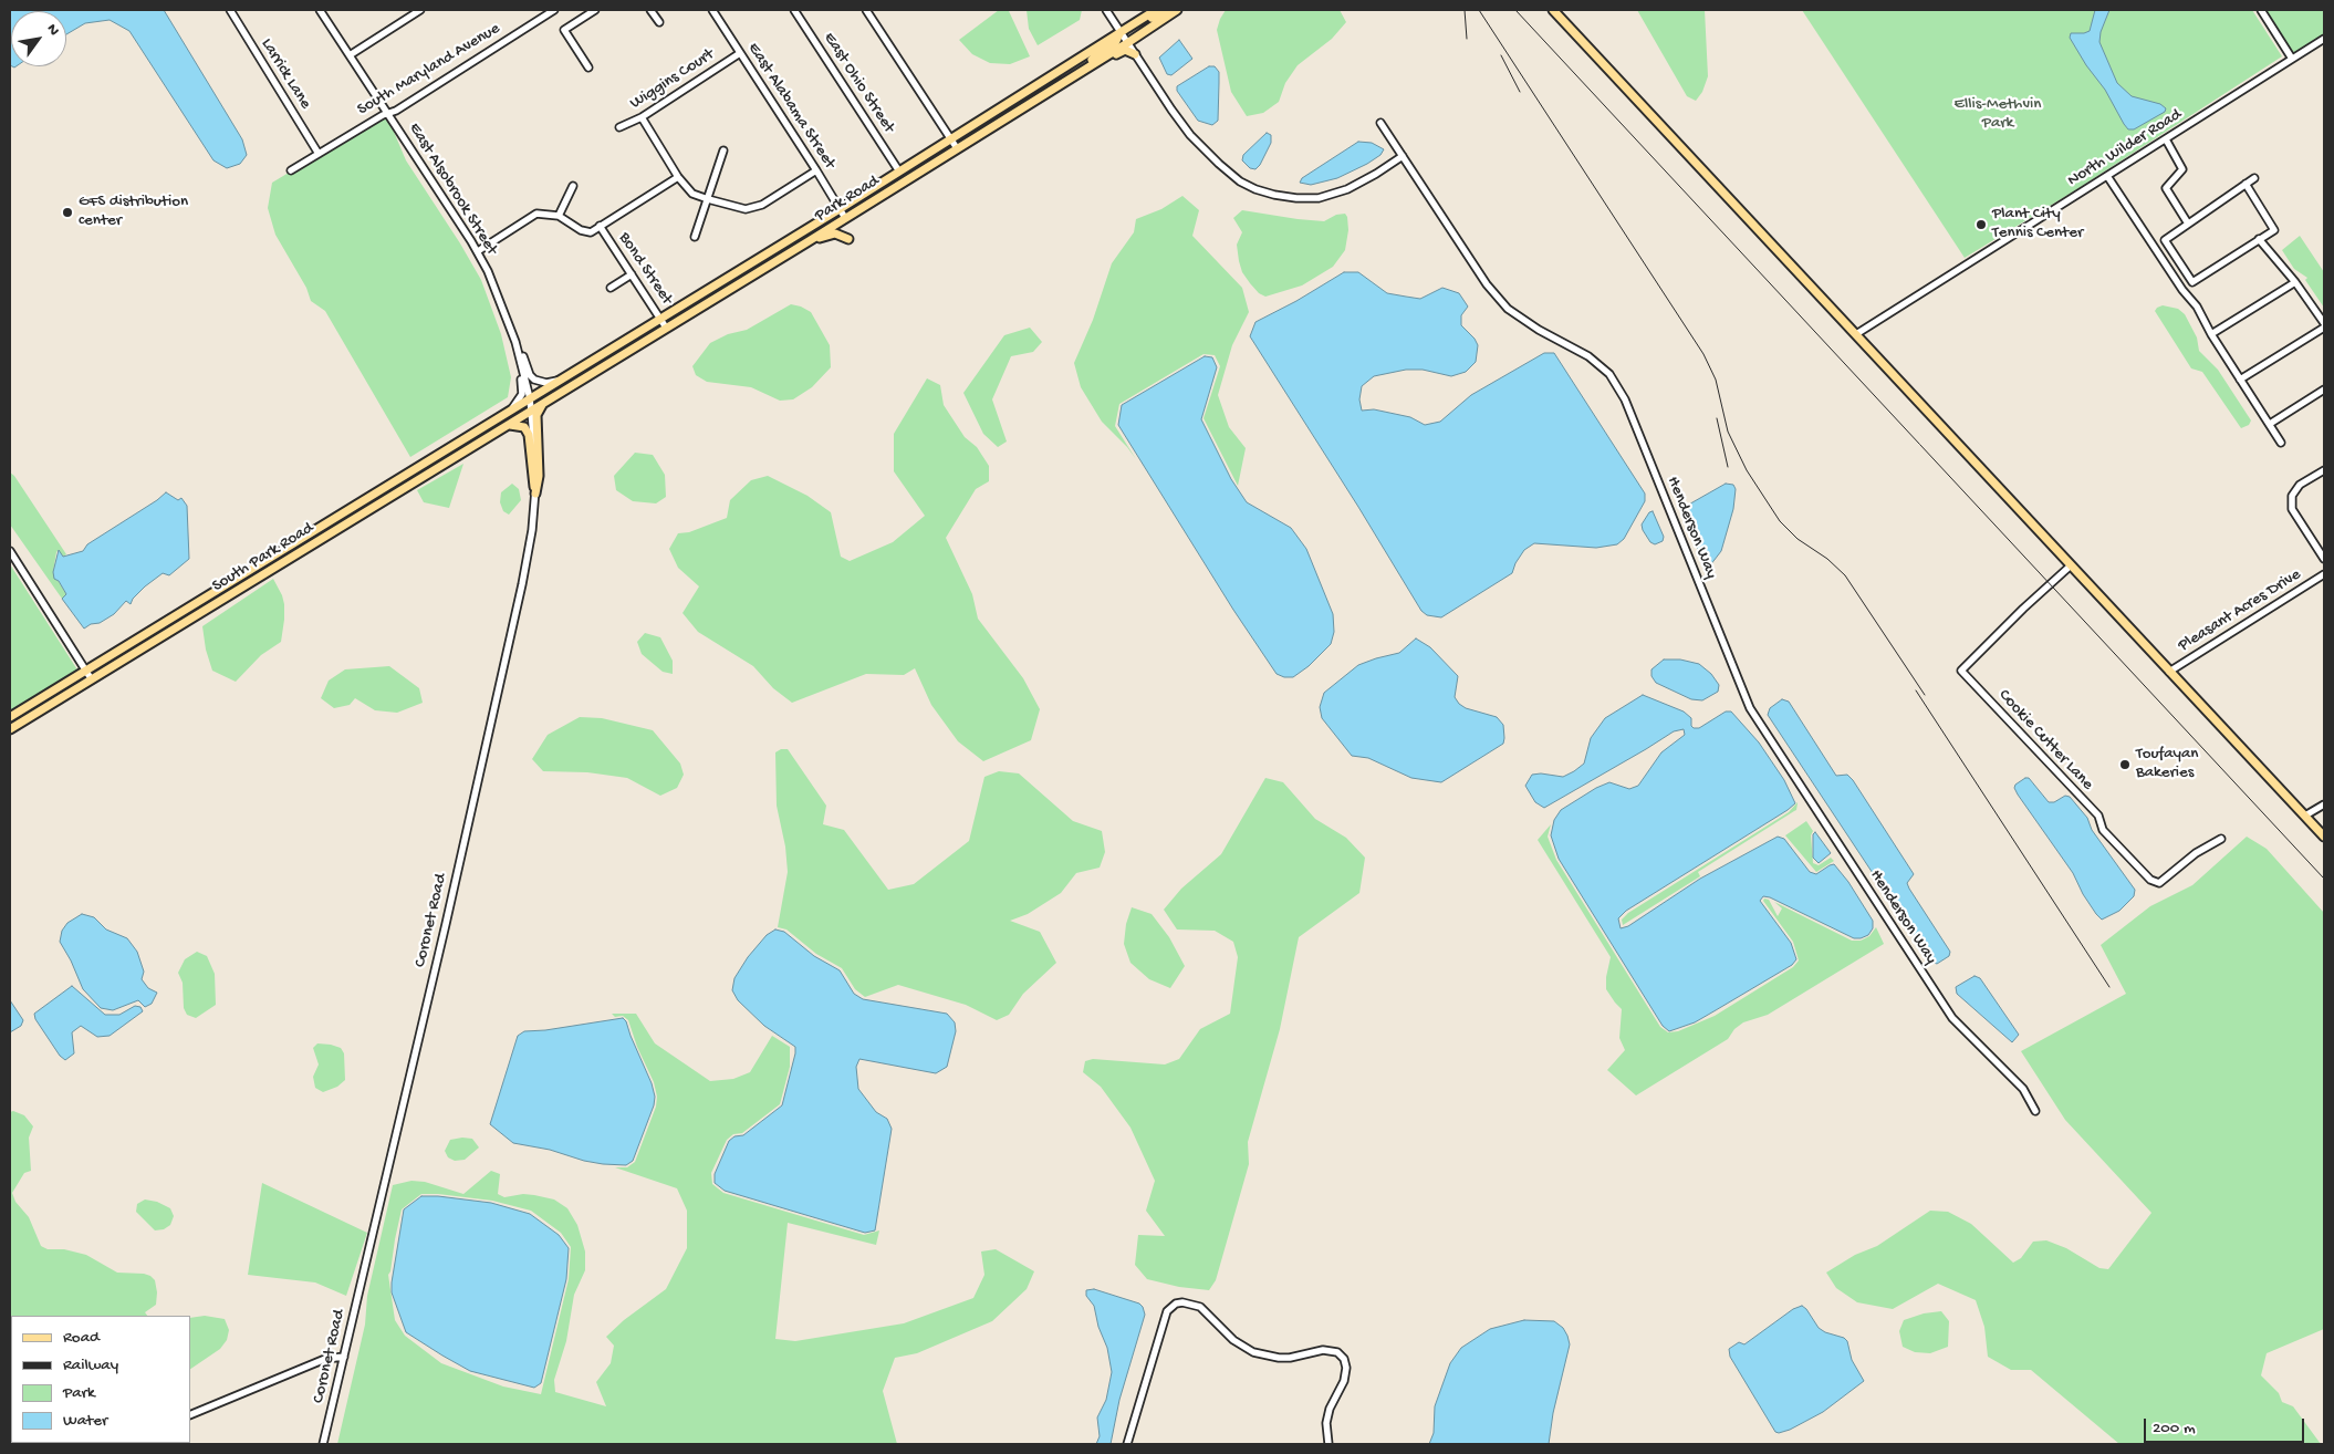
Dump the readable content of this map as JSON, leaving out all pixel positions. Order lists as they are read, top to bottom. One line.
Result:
{"streets":{"main road":["Park Road","South Park Road"],"street":["South Maryland Avenue","Larrick Lane","Wiggins Court","East Ohio Street","East Alabama Street","North Wilder Road","East Alsobrook Street","Bond Street","Henderson Way","Pleasant Acres Drive","Cookie Cutter Lane","Coronet Road"]},"crossings":[["South Maryland Avenue","Larrick Lane"],["South Maryland Avenue","East Alsobrook Street"],["Wiggins Court","East Alabama Street"],["East Ohio Street","Park Road"],["East Alabama Street","Park Road"],["East Alsobrook Street","Park Road"],["East Alsobrook Street","South Park Road"],["East Alsobrook Street","Coronet Road"],["Park Road","Bond Street"],["Park Road","South Park Road"],["Park Road","Coronet Road"],["South Park Road","Coronet Road"]],"parks":["Ellis-Methvin Park"],"places":["GFS distribution center","Plant City Tennis Center","Toufayan Bakeries"],"legend":["Road","Railway","Park","Water"],"scale_bar":"200 m","north":"top right"}
